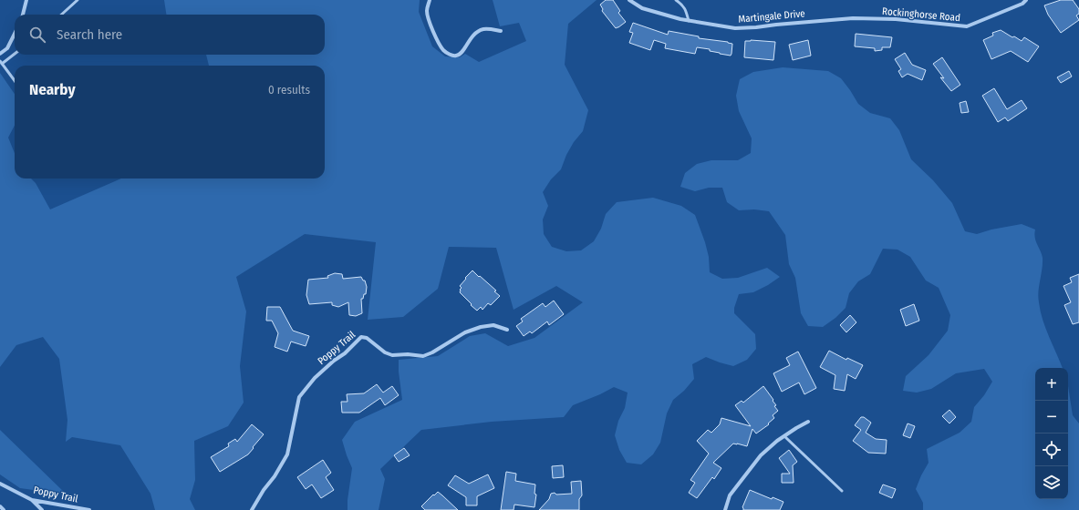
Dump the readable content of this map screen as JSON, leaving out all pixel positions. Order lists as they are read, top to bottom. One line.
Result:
{"streets":{"street":["Rockinghorse Road","Martingale Drive","Poppy Trail"]},"crossings":[["Rockinghorse Road","Martingale Drive"]],"page":{"search":"Search here","heading":["Nearby","0 results"],"map_buttons":["+","−"]}}
